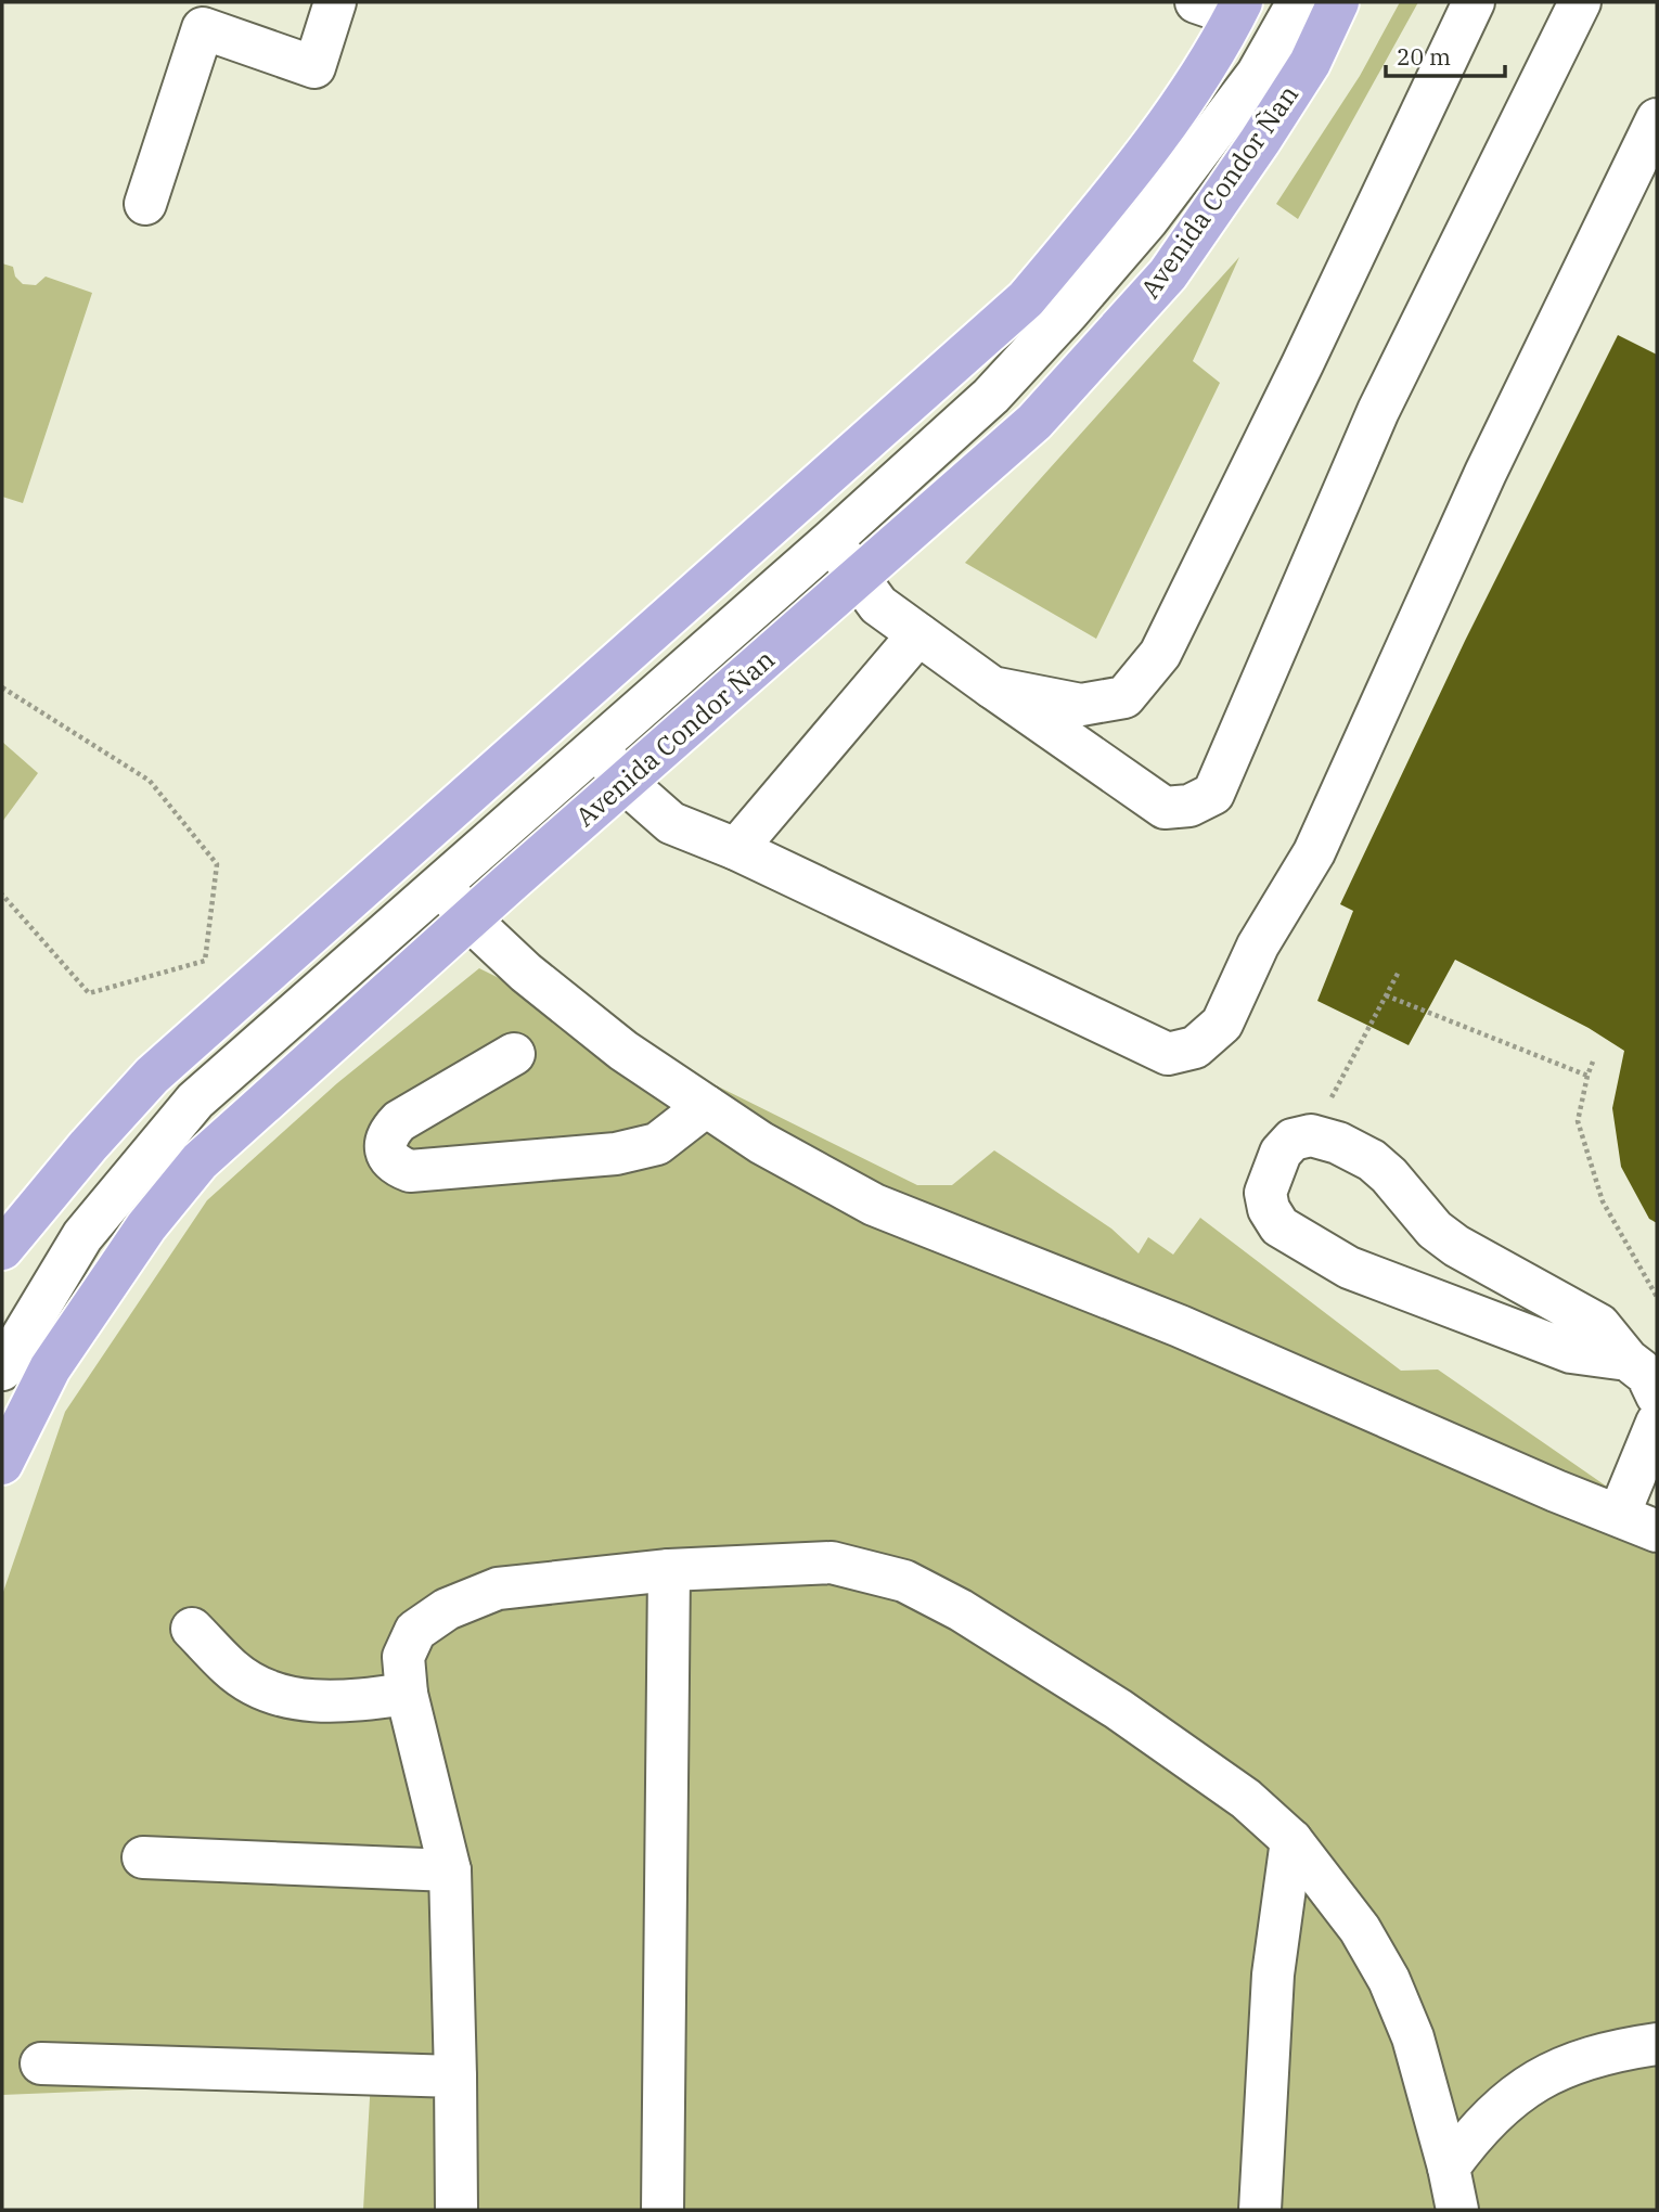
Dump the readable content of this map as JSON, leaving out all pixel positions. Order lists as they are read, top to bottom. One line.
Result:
{"streets":{"main road":["Avenida Condor Ñan"]},"scale_bar":"20 m"}
